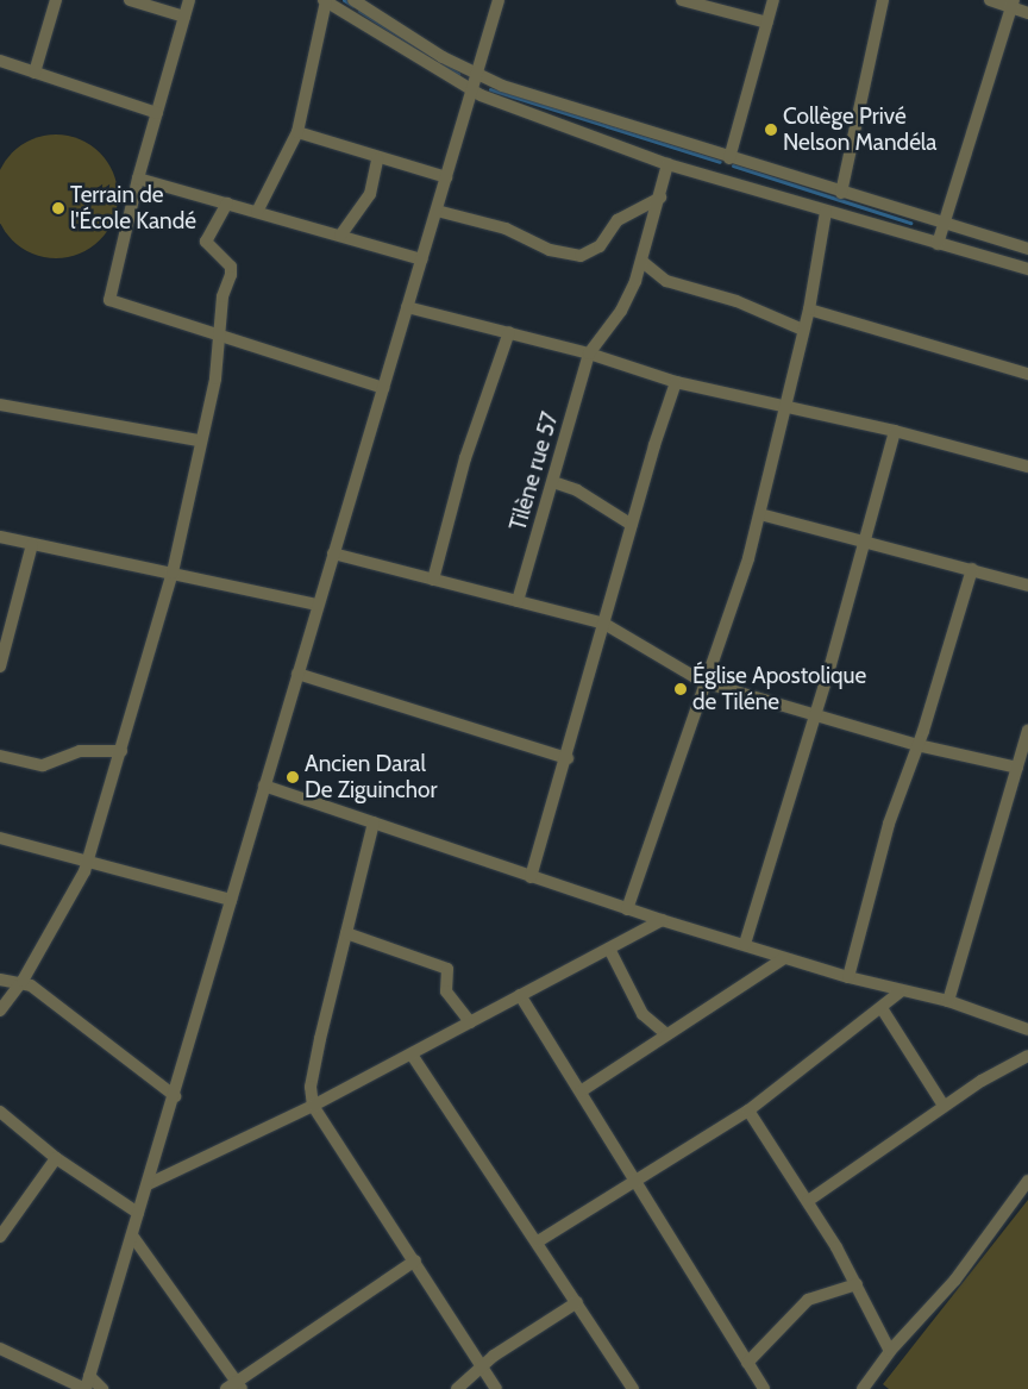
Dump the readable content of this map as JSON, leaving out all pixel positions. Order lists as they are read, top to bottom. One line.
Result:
{"streets":{"street":["Tilène rue 57"]},"places":["Collège Privé Nelson Mandéla","Terrain de l'École Kandé","Église Apostolique de Tiléne","Ancien Daral De Ziguinchor"]}
